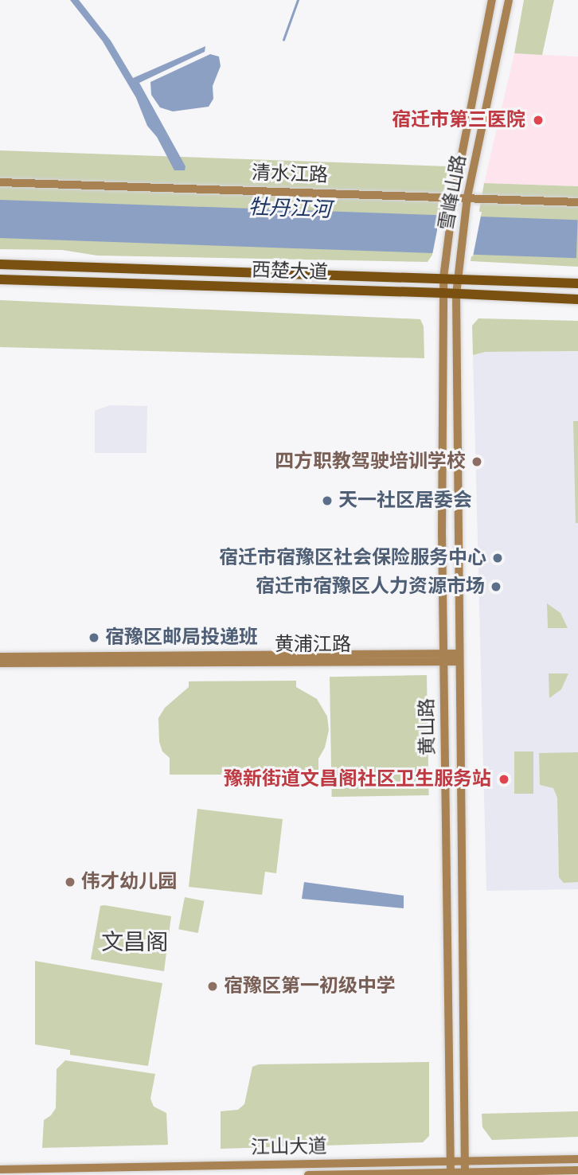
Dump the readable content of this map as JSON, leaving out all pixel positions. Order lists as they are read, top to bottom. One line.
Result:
{"streets":{"highway":["西楚大道"],"main road":["清水江路","雪峰山路","黄浦江路","黄山路","江山大道"]},"crossings":[["清水江路","雪峰山路"],["雪峰山路","西楚大道"],["雪峰山路","黄山路"],["西楚大道","黄山路"],["黄浦江路","黄山路"],["黄山路","江山大道"]],"districts":["文昌阁"],"water":["牡丹江河"],"places":["宿迁市第三医院","四方职教驾驶培训学校","天一社区居委会","宿迁市宿豫区社会保险服务中心","宿迁市宿豫区人力资源市场","宿豫区邮局投递班","豫新街道文昌阁社区卫生服务站","伟才幼儿园","宿豫区第一初级中学"]}
